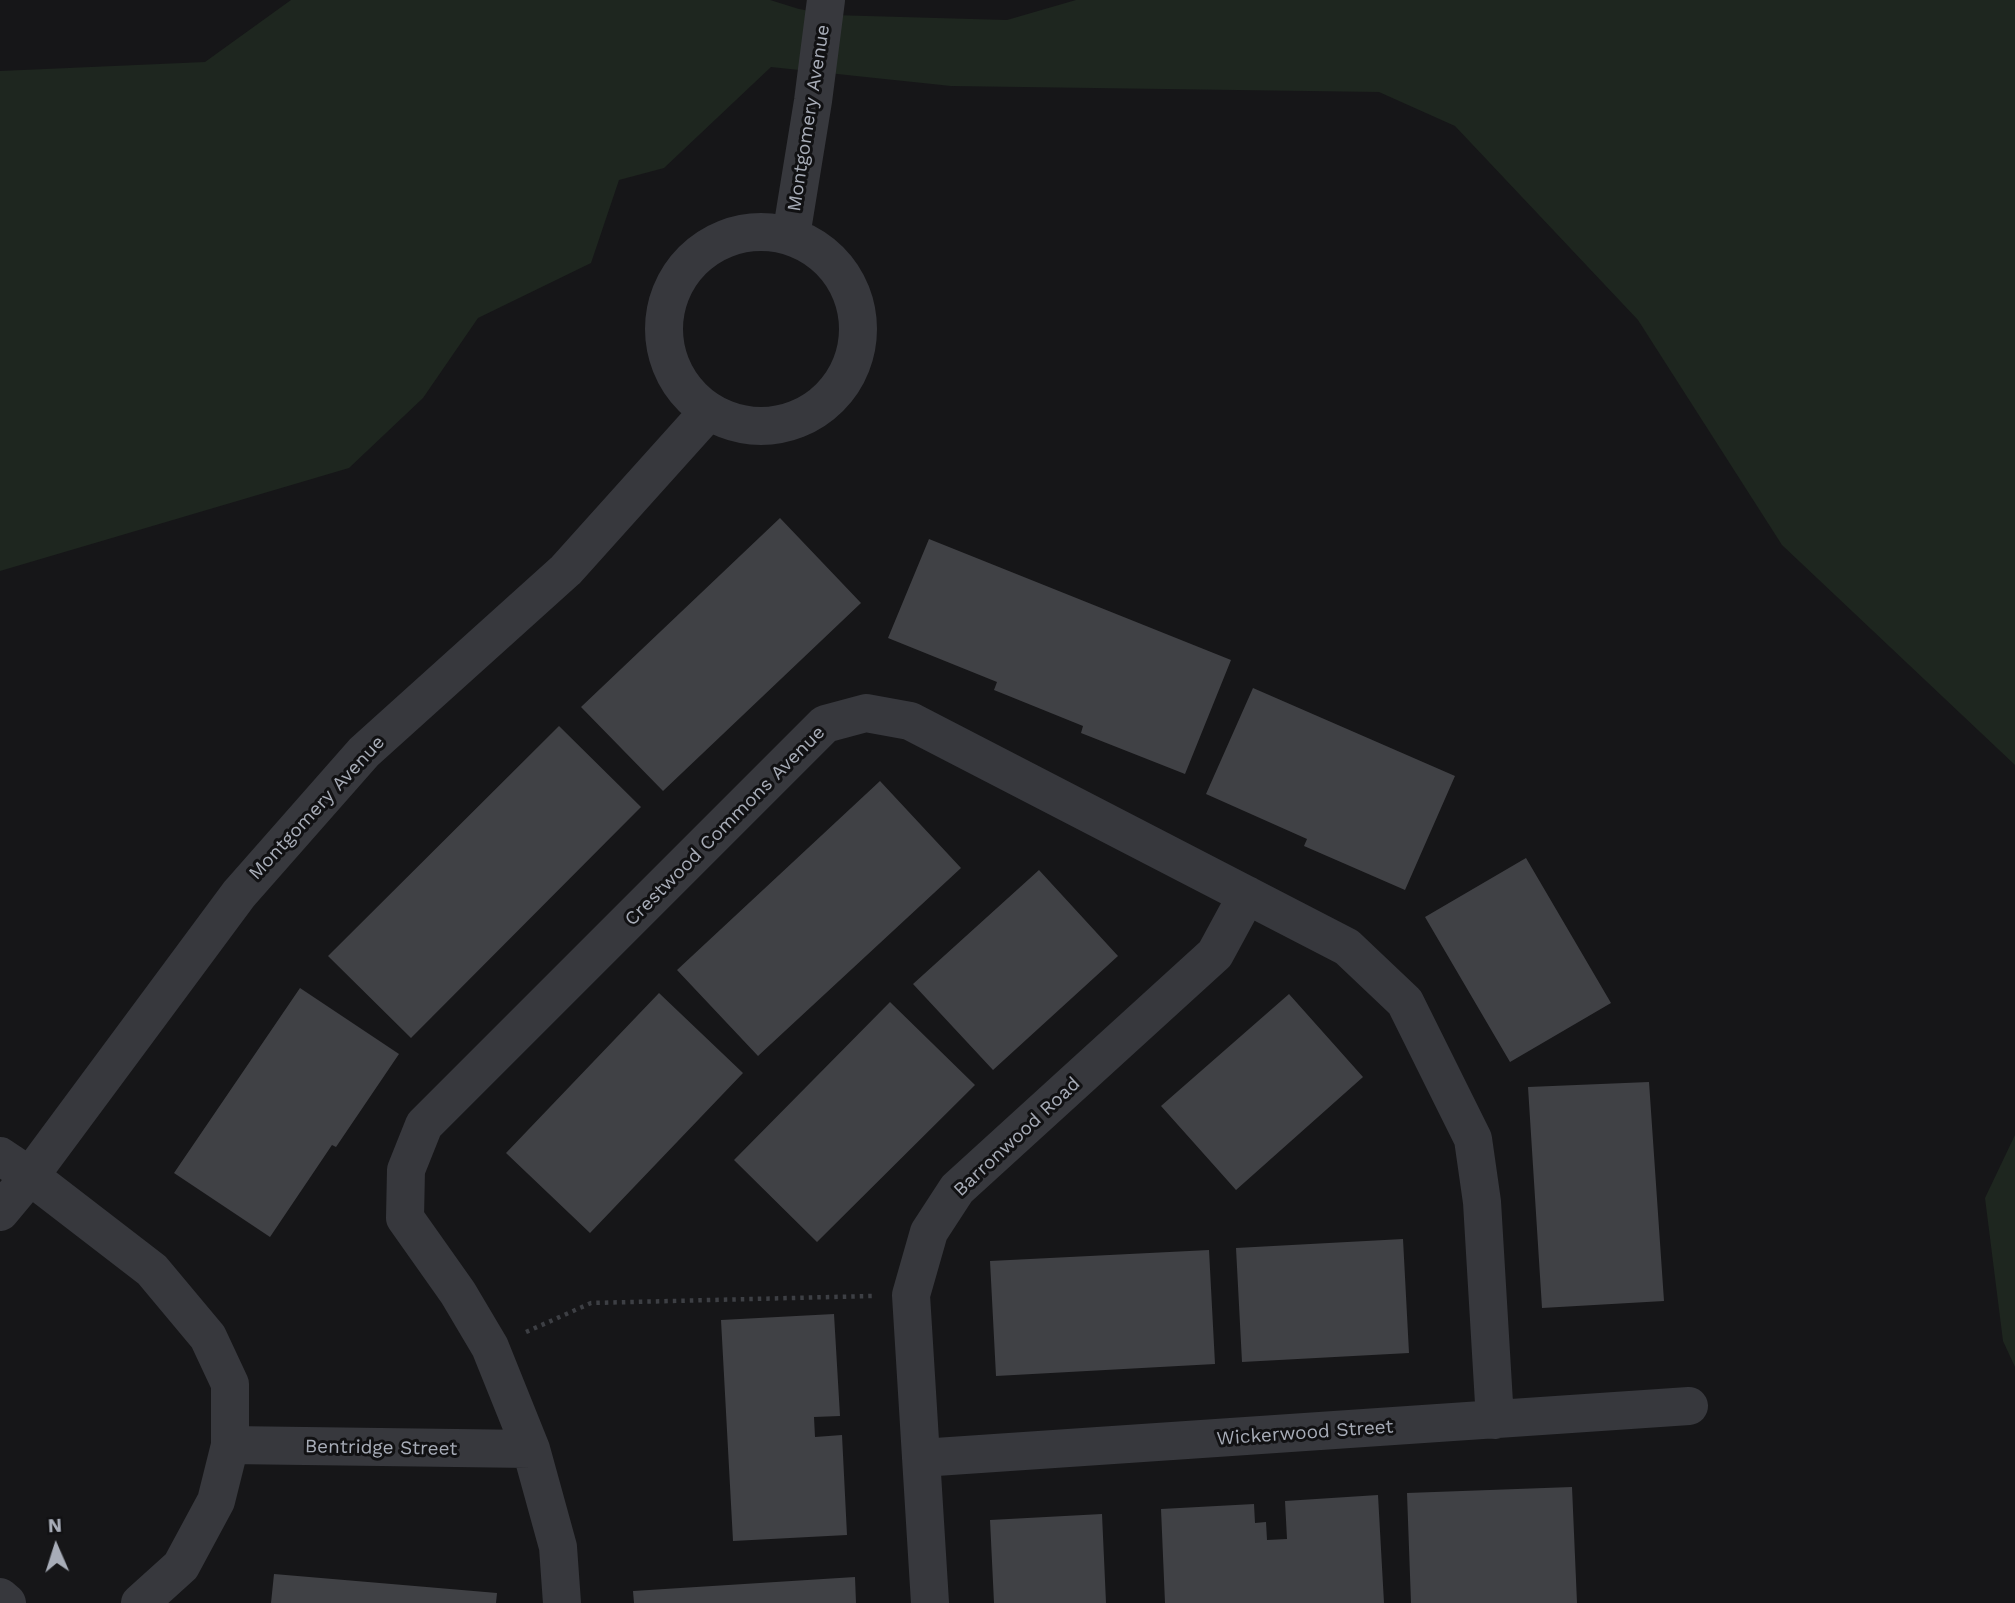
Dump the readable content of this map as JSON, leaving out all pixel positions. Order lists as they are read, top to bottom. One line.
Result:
{"streets":{"street":["Montgomery Avenue","Crestwood Commons Avenue","Barronwood Road","Wickerwood Street","Bentridge Street"]},"crossings":[["Crestwood Commons Avenue","Barronwood Road"],["Crestwood Commons Avenue","Wickerwood Street"],["Crestwood Commons Avenue","Bentridge Street"],["Barronwood Road","Wickerwood Street"]],"north":"top"}
